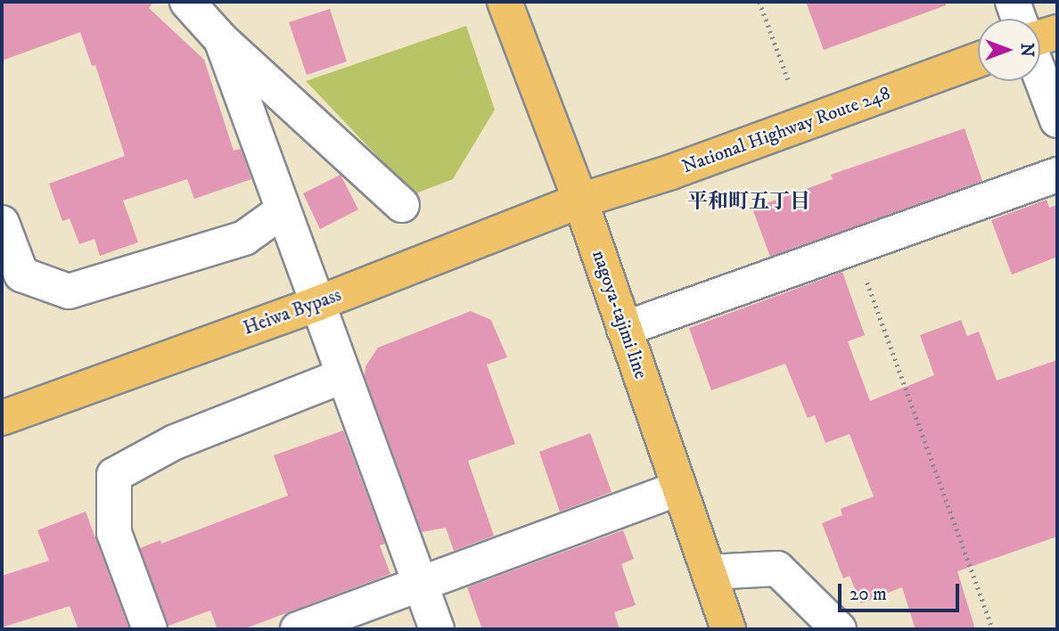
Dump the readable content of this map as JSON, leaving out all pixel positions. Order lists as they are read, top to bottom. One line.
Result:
{"streets":{"main road":["National Highway Route 248","Heiwa Bypass","nagoya-tajimi line"]},"crossings":[["National Highway Route 248","Heiwa Bypass"],["National Highway Route 248","nagoya-tajimi line"],["Heiwa Bypass","nagoya-tajimi line"]],"districts":["平和町五丁目"],"scale_bar":"20 m","north":"right"}
